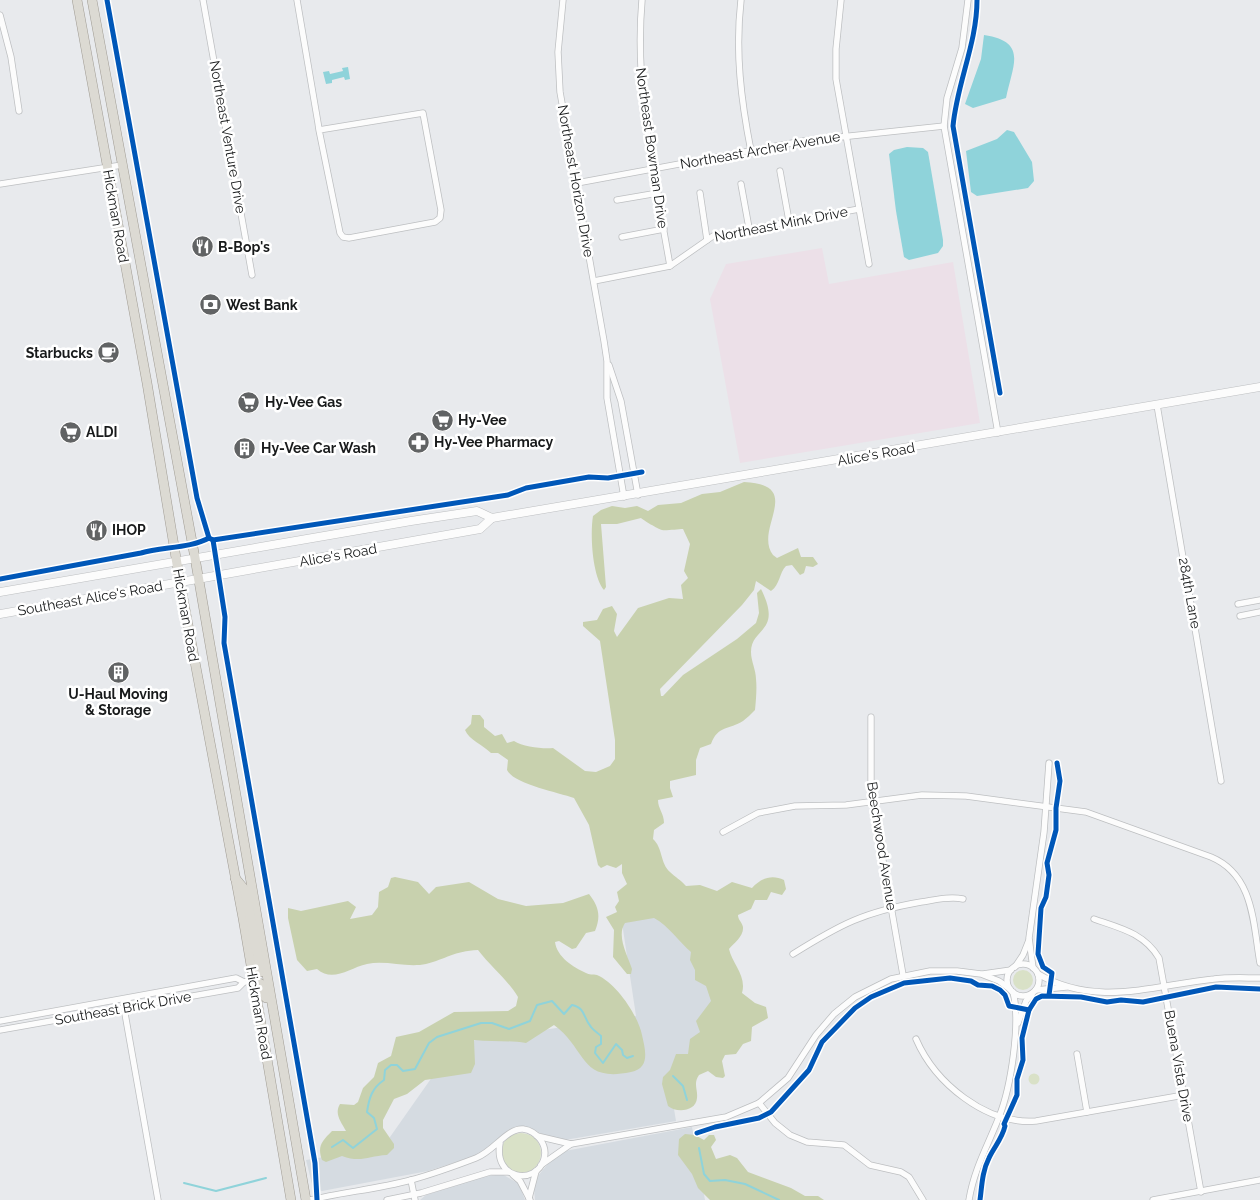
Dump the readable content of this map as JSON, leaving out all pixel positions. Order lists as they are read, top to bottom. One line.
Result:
{"streets":{"highway":["Hickman Road"],"main road":["Alice's Road","Southeast Alice's Road"],"street":["Northeast Venture Drive","Northeast Bowman Drive","Northeast Archer Avenue","Northeast Horizon Drive","Northeast Mink Drive","284th Lane","Beechwood Avenue","Southeast Brick Drive","Buena Vista Drive"]},"crossings":[["Northeast Bowman Drive","Northeast Archer Avenue"],["Northeast Bowman Drive","Northeast Mink Drive"],["Northeast Archer Avenue","Northeast Horizon Drive"],["Northeast Horizon Drive","Northeast Mink Drive"],["Northeast Horizon Drive","Alice's Road"],["Hickman Road","Alice's Road"],["Hickman Road","Southeast Alice's Road"],["Hickman Road","Southeast Brick Drive"],["Alice's Road","284th Lane"],["Alice's Road","Southeast Alice's Road"]],"places":{"restaurant":["B-Bop's","IHOP"],"bank":["West Bank"],"cafe":["Starbucks"],"supermarket":["Hy-Vee Gas","Hy-Vee","ALDI"],"pharmacy":["Hy-Vee Pharmacy"],"building":["Hy-Vee Car Wash","U-Haul Moving & Storage"]}}
